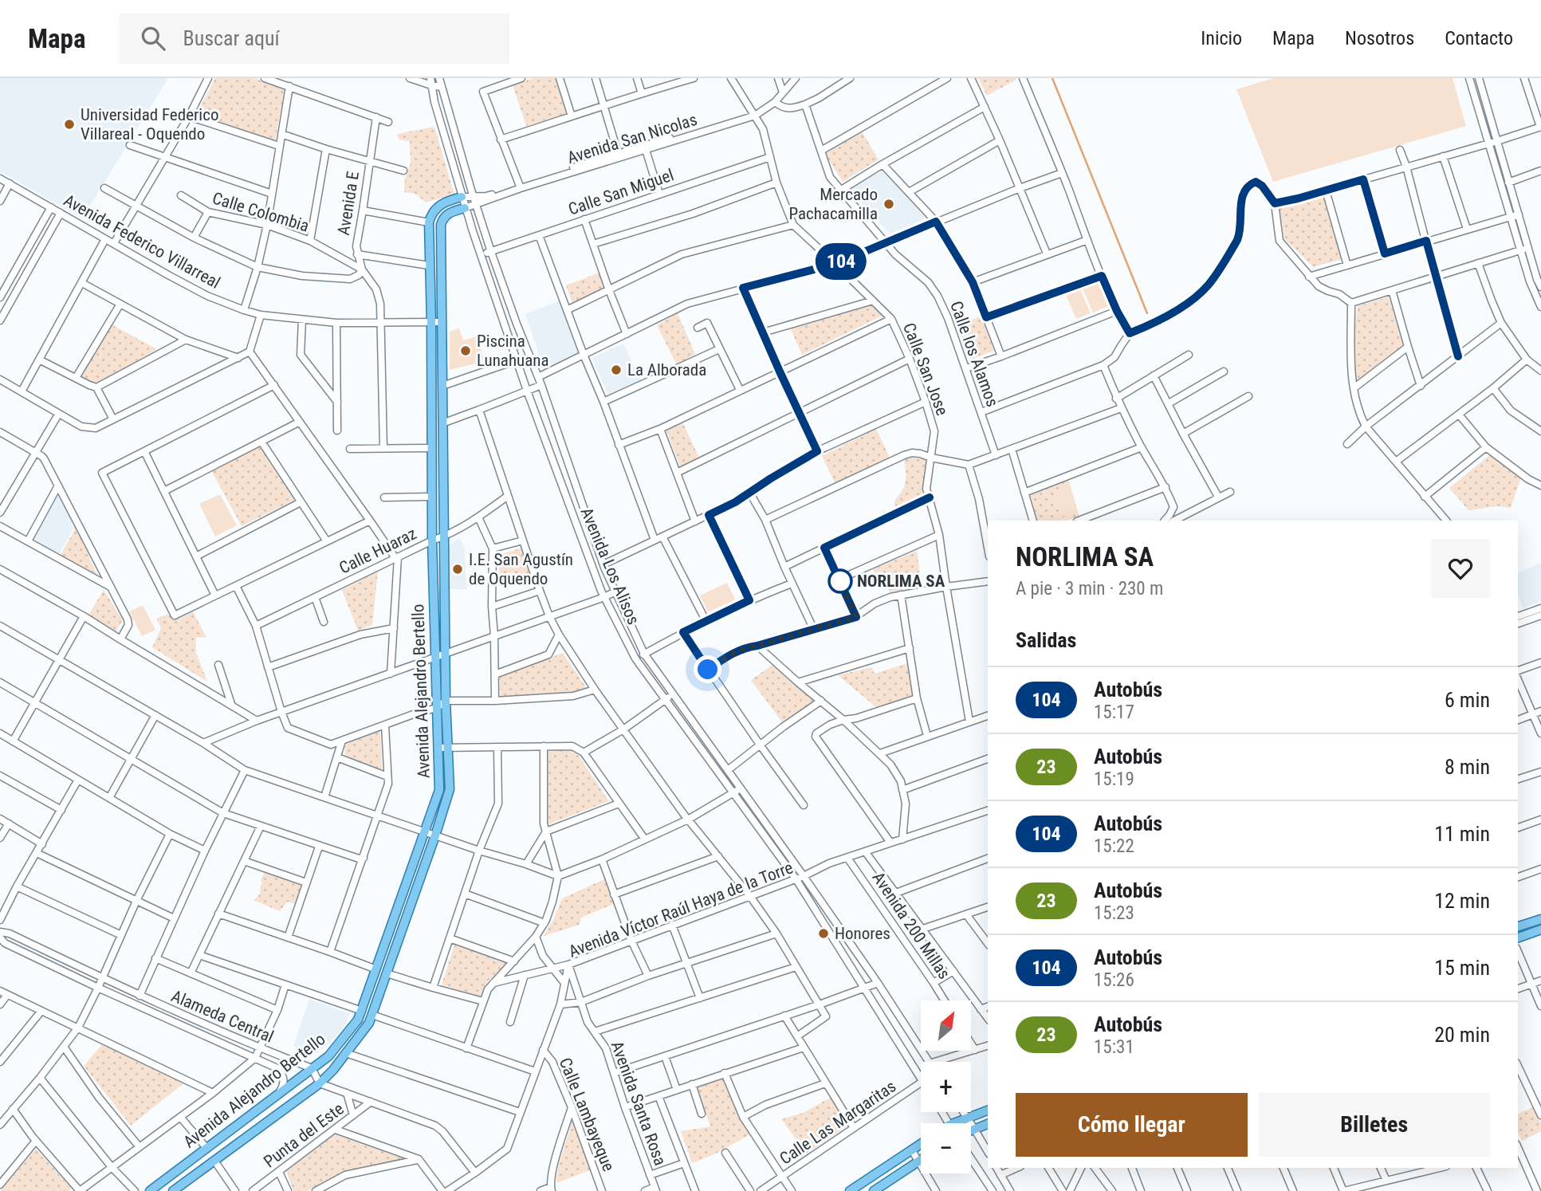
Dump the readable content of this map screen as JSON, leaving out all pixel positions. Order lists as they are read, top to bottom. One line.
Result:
{"streets":{"main road":["Avenida Alejandro Bertello"],"street":["Avenida San Nicolas","Calle San Miguel","Avenida E","Calle Colombia","Avenida Federico Villarreal","Calle los Alamos","Calle San Jose","Calle Huaraz","Avenida Los Alisos","Avenida Víctor Raúl Haya de la Torre","Avenida 200 Millas","Alameda Central","Avenida Santa Rosa","Calle Lambayeque","Calle Las Margaritas","Punta del Este"]},"crossings":[["Avenida San Nicolas","Calle San Jose"],["Avenida San Nicolas","Avenida Los Alisos"],["Avenida San Nicolas","Avenida Alejandro Bertello"],["Calle San Miguel","Calle San Jose"],["Calle San Miguel","Avenida Los Alisos"],["Avenida E","Calle Colombia"],["Avenida E","Avenida Federico Villarreal"],["Avenida Federico Villarreal","Avenida Alejandro Bertello"],["Calle Huaraz","Avenida Alejandro Bertello"],["Avenida Los Alisos","Avenida Alejandro Bertello"],["Avenida Los Alisos","Avenida Víctor Raúl Haya de la Torre"],["Avenida Alejandro Bertello","Alameda Central"],["Avenida Víctor Raúl Haya de la Torre","Avenida 200 Millas"],["Avenida Víctor Raúl Haya de la Torre","Avenida Santa Rosa"],["Avenida Víctor Raúl Haya de la Torre","Calle Lambayeque"]],"places":["Universidad Federico Villareal - Oquendo","Mercado Pachacamilla","Piscina Lunahuana","La Alborada","I.E. San Agustín de Oquendo","NORLIMA SA","Honores"],"lines":["bus line 104"],"north":"top right","page":{"header":"Mapa","search":"Buscar aquí","nav":["Inicio","Mapa","Nosotros","Contacto"],"on_map":"104","heading":[["NORLIMA SA","A pie · 3 min · 230 m"],"Salidas"],"list":[{"mark":"104","name":"Autobús","note":"15:17","value":"6 min"},{"mark":"23","name":"Autobús","note":"15:19","value":"8 min"},{"mark":"104","name":"Autobús","note":"15:22","value":"11 min"},{"mark":"23","name":"Autobús","note":"15:23","value":"12 min"},{"mark":"104","name":"Autobús","note":"15:26","value":"15 min"},{"mark":"23","name":"Autobús","note":"15:31","value":"20 min"}],"map_buttons":["+","−"],"buttons":["Cómo llegar","Billetes"]}}
